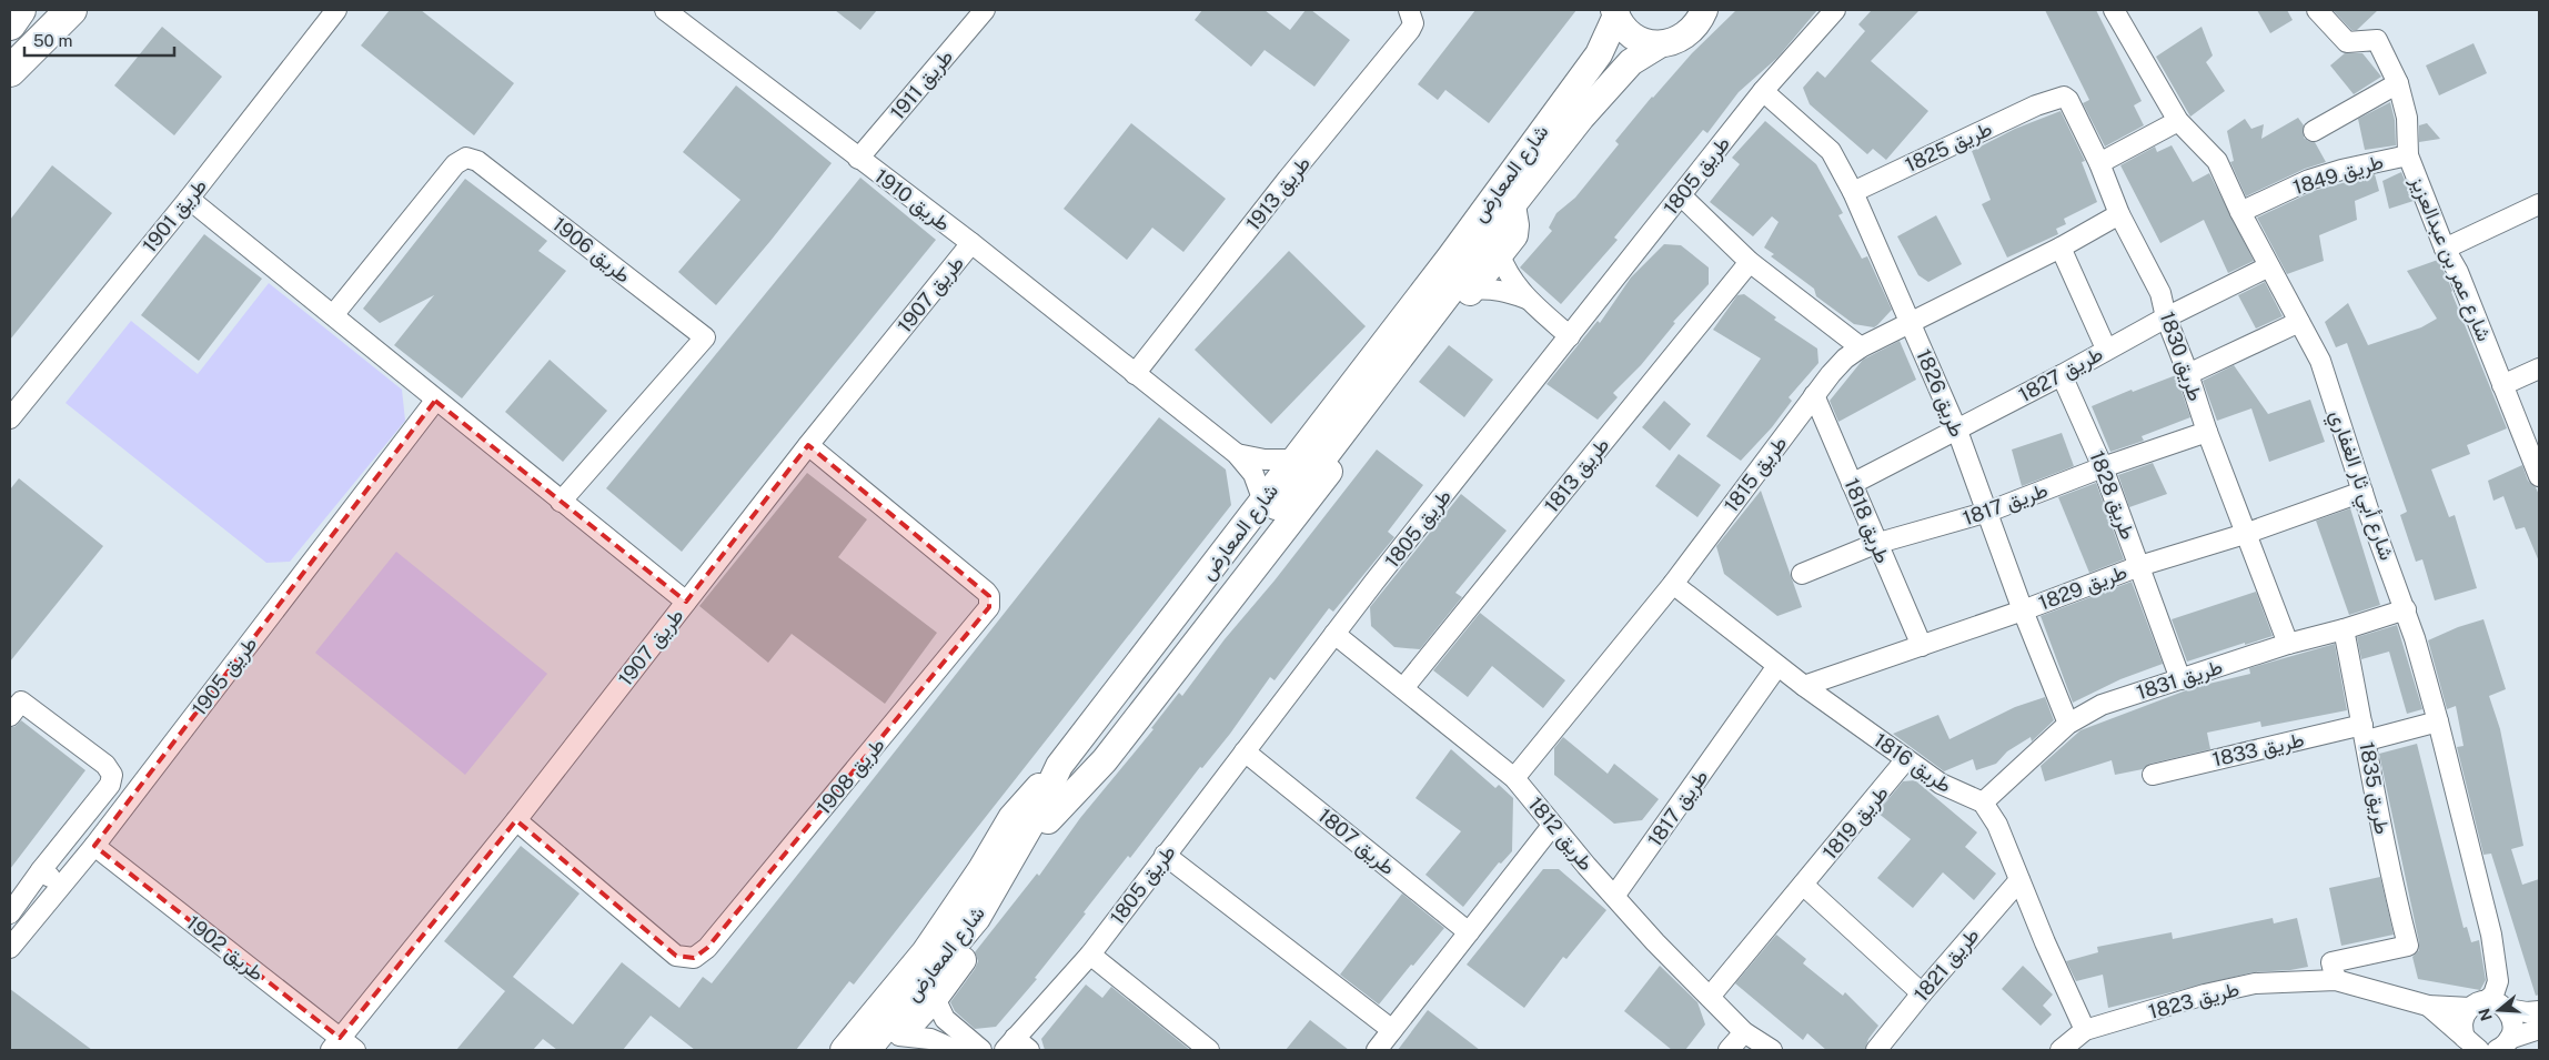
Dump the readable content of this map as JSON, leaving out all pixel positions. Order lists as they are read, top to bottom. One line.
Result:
{"streets":{"main road":["شارع المعارض"],"street":["طريق 1911","طريق 1825","طريق 1849","طريق 1805","طريق 1913","طريق 1910","طريق 1901","طريق 1906","شارع عمر بن عبدالعزيز","طريق 1907","طريق 1830","طريق 1827","طريق 1826","طريق 1815","طريق 1813","شارع أبي ثار الغفاري","طريق 1828","طريق 1817","طريق 1818","طريق 1829","طريق 1905","طريق 1831","طريق 1833","طريق 1816","طريق 1908","طريق 1835","طريق 1819","طريق 1812","طريق 1807","طريق 1902","طريق 1821","طريق 1823"]},"crossings":[["طريق 1911","طريق 1910"],["طريق 1825","طريق 1830"],["طريق 1825","طريق 1826"],["شارع المعارض","طريق 1910"],["طريق 1849","شارع عمر بن عبدالعزيز"],["طريق 1849","شارع أبي ثار الغفاري"],["طريق 1805","طريق 1826"],["طريق 1805","طريق 1812"],["طريق 1805","طريق 1807"],["طريق 1913","طريق 1910"],["طريق 1910","طريق 1907"],["طريق 1907","طريق 1908"],["طريق 1907","طريق 1902"],["طريق 1830","طريق 1827"],["طريق 1830","طريق 1815"],["طريق 1830","طريق 1817"],["طريق 1830","طريق 1829"],["طريق 1830","طريق 1831"],["طريق 1827","طريق 1826"],["طريق 1827","شارع أبي ثار الغفاري"],["طريق 1827","طريق 1828"],["طريق 1827","طريق 1818"],["طريق 1826","طريق 1815"],["طريق 1826","طريق 1817"],["طريق 1826","طريق 1829"],["طريق 1826","طريق 1831"],["طريق 1815","طريق 1818"],["طريق 1815","طريق 1816"],["طريق 1815","طريق 1812"],["طريق 1813","طريق 1812"],["شارع أبي ثار الغفاري","طريق 1829"],["شارع أبي ثار الغفاري","طريق 1831"],["شارع أبي ثار الغفاري","طريق 1833"],["شارع أبي ثار الغفاري","طريق 1823"],["طريق 1828","طريق 1817"],["طريق 1828","طريق 1829"],["طريق 1828","طريق 1831"],["طريق 1817","طريق 1818"],["طريق 1817","طريق 1816"],["طريق 1817","طريق 1812"],["طريق 1818","طريق 1829"],["طريق 1829","طريق 1816"],["طريق 1905","طريق 1902"],["طريق 1831","طريق 1816"],["طريق 1831","طريق 1835"],["طريق 1833","طريق 1835"],["طريق 1816","طريق 1819"],["طريق 1835","طريق 1823"],["طريق 1819","طريق 1812"]],"scale_bar":"50 m","north":"left"}
